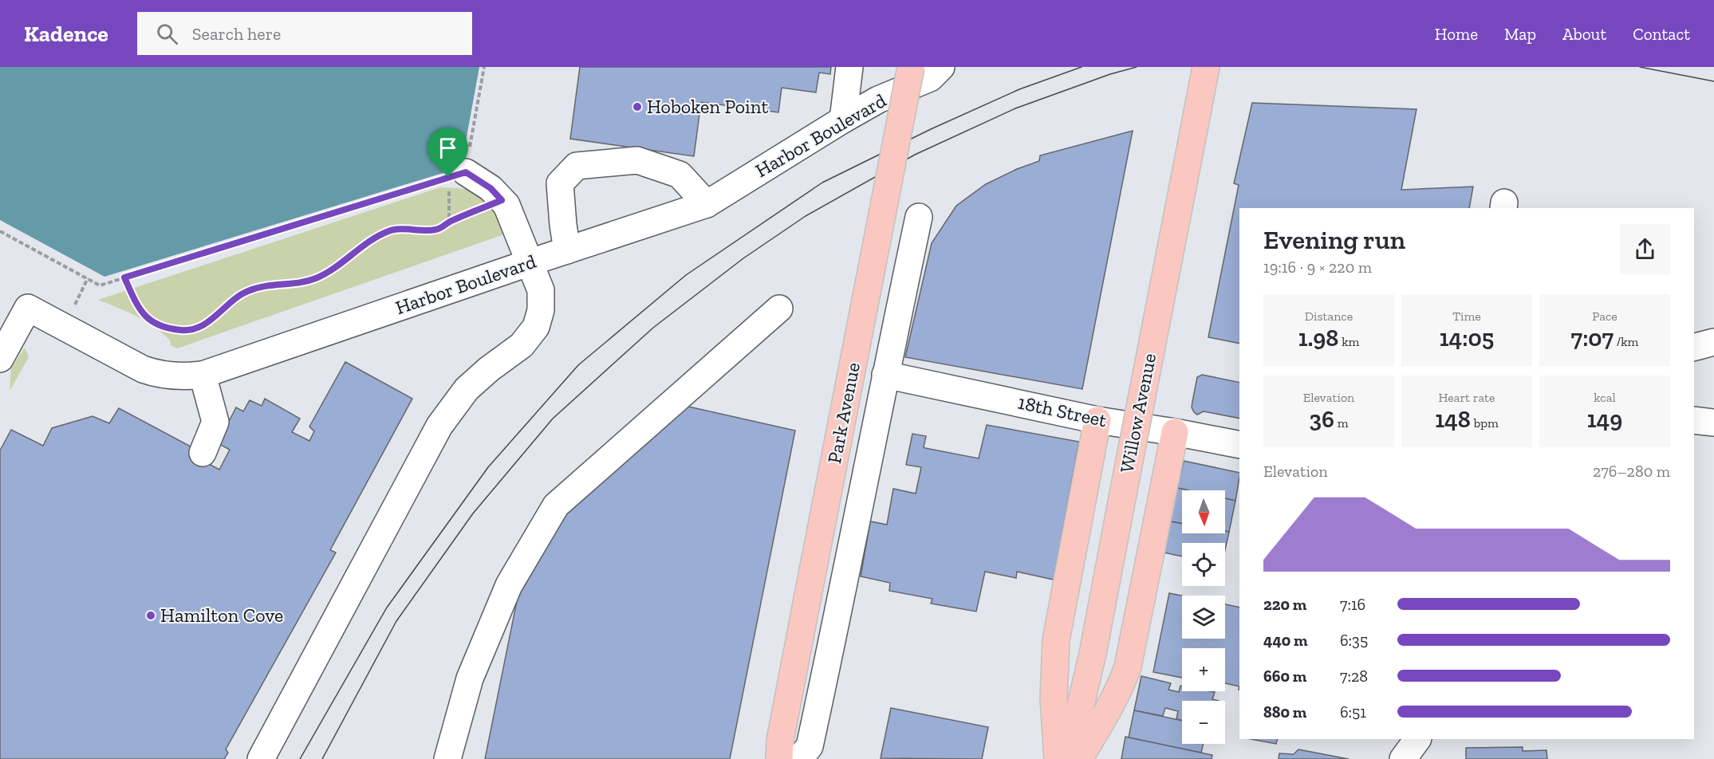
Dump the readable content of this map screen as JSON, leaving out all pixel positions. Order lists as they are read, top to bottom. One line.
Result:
{"streets":{"main road":["Park Avenue","Willow Avenue"],"street":["Harbor Boulevard","18th Street"]},"crossings":[["18th Street","Park Avenue"]],"places":["Hoboken Point","Hamilton Cove"],"north":"bottom","page":{"header":"Kadence","search":"Search here","nav":["Home","Map","About","Contact"],"heading":["Evening run","19:16 · 9 × 220 m"],"stats":[["Distance","1.98 km"],["Time","14:05"],["Pace","7:07 /km"],["Elevation","36 m"],["Heart rate","148 bpm"],["kcal","149"]],"chart":["Elevation","276–280 m"],"map_buttons":["+","−"],"list":[{"name":"220 m","note":"7:16"},{"name":"440 m","note":"6:35"},{"name":"660 m","note":"7:28"},{"name":"880 m","note":"6:51"}]}}
